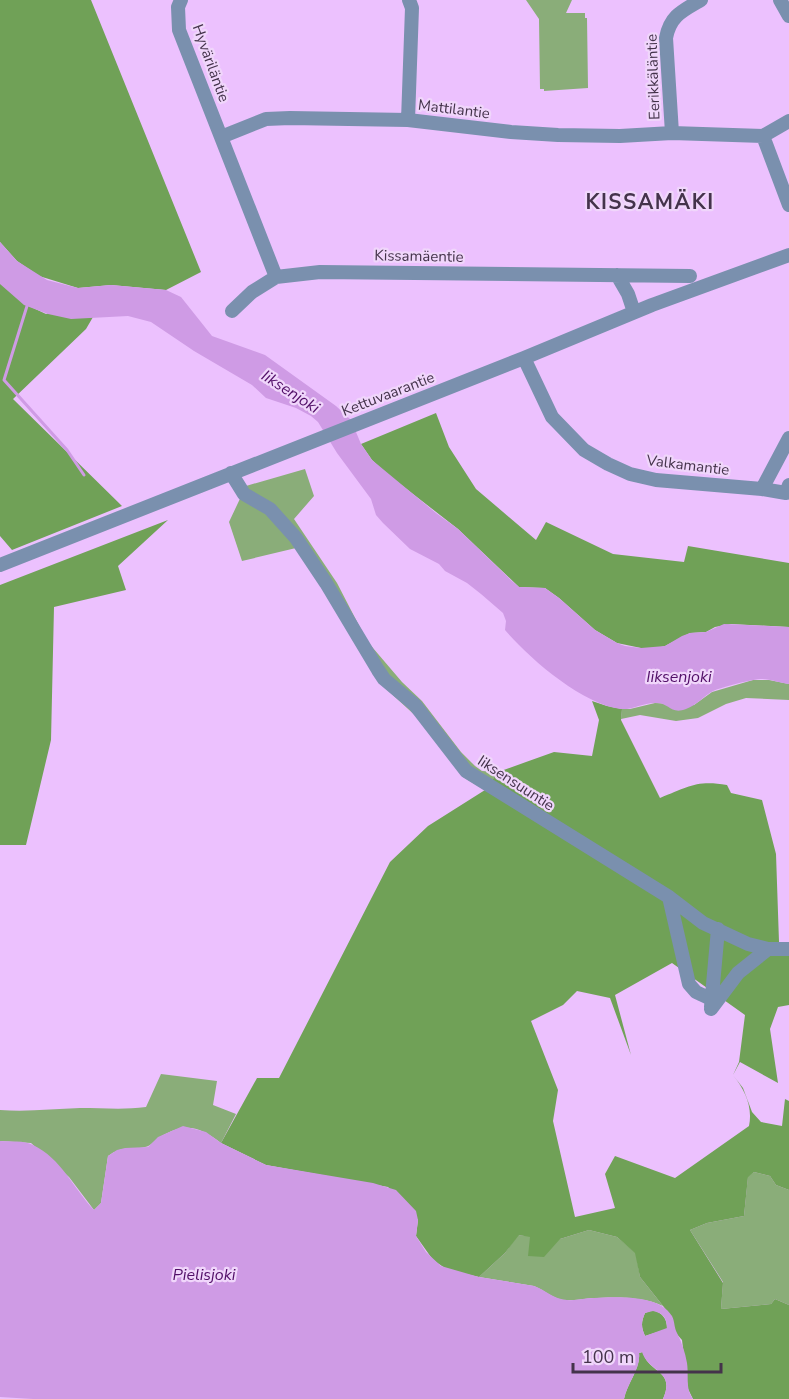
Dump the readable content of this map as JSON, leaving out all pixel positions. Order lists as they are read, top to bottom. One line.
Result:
{"streets":{"street":["Hyväriläntie","Eerikkäläntie","Mattilantie","Kissamäentie","Kettuvaarantie","Valkamantie","Iiksensuuntie"]},"crossings":[["Hyväriläntie","Mattilantie"],["Eerikkäläntie","Mattilantie"],["Kettuvaarantie","Valkamantie"],["Kettuvaarantie","Iiksensuuntie"]],"districts":["KISSAMÄKI"],"water":["Iiksenjoki","Pielisjoki"],"scale_bar":"100 m"}
